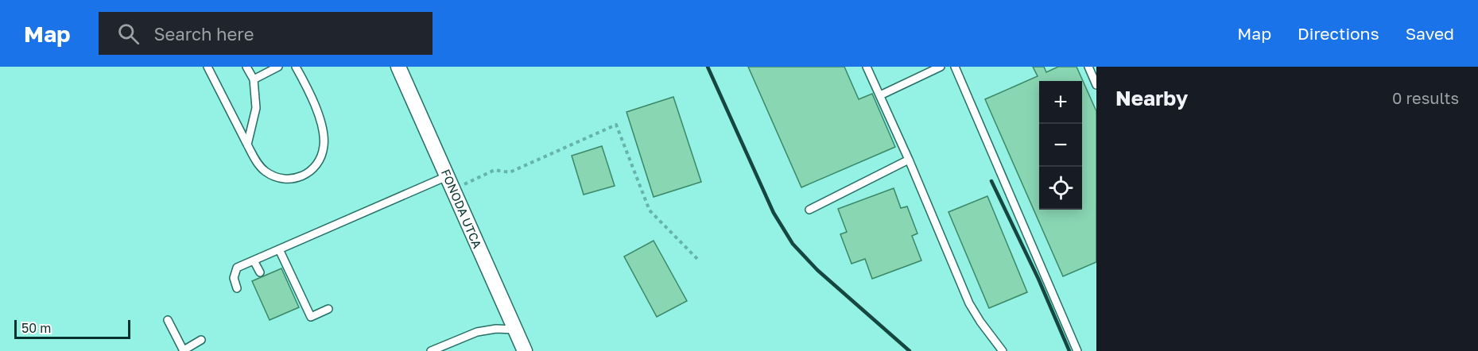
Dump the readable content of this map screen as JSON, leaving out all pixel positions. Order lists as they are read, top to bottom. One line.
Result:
{"streets":{"street":["FONODA UTCA"]},"scale_bar":"50 m","page":{"header":"Map","search":"Search here","nav":["Map","Directions","Saved"],"heading":["Nearby","0 results"],"map_buttons":["+","−"],"scale":"50 m"}}
